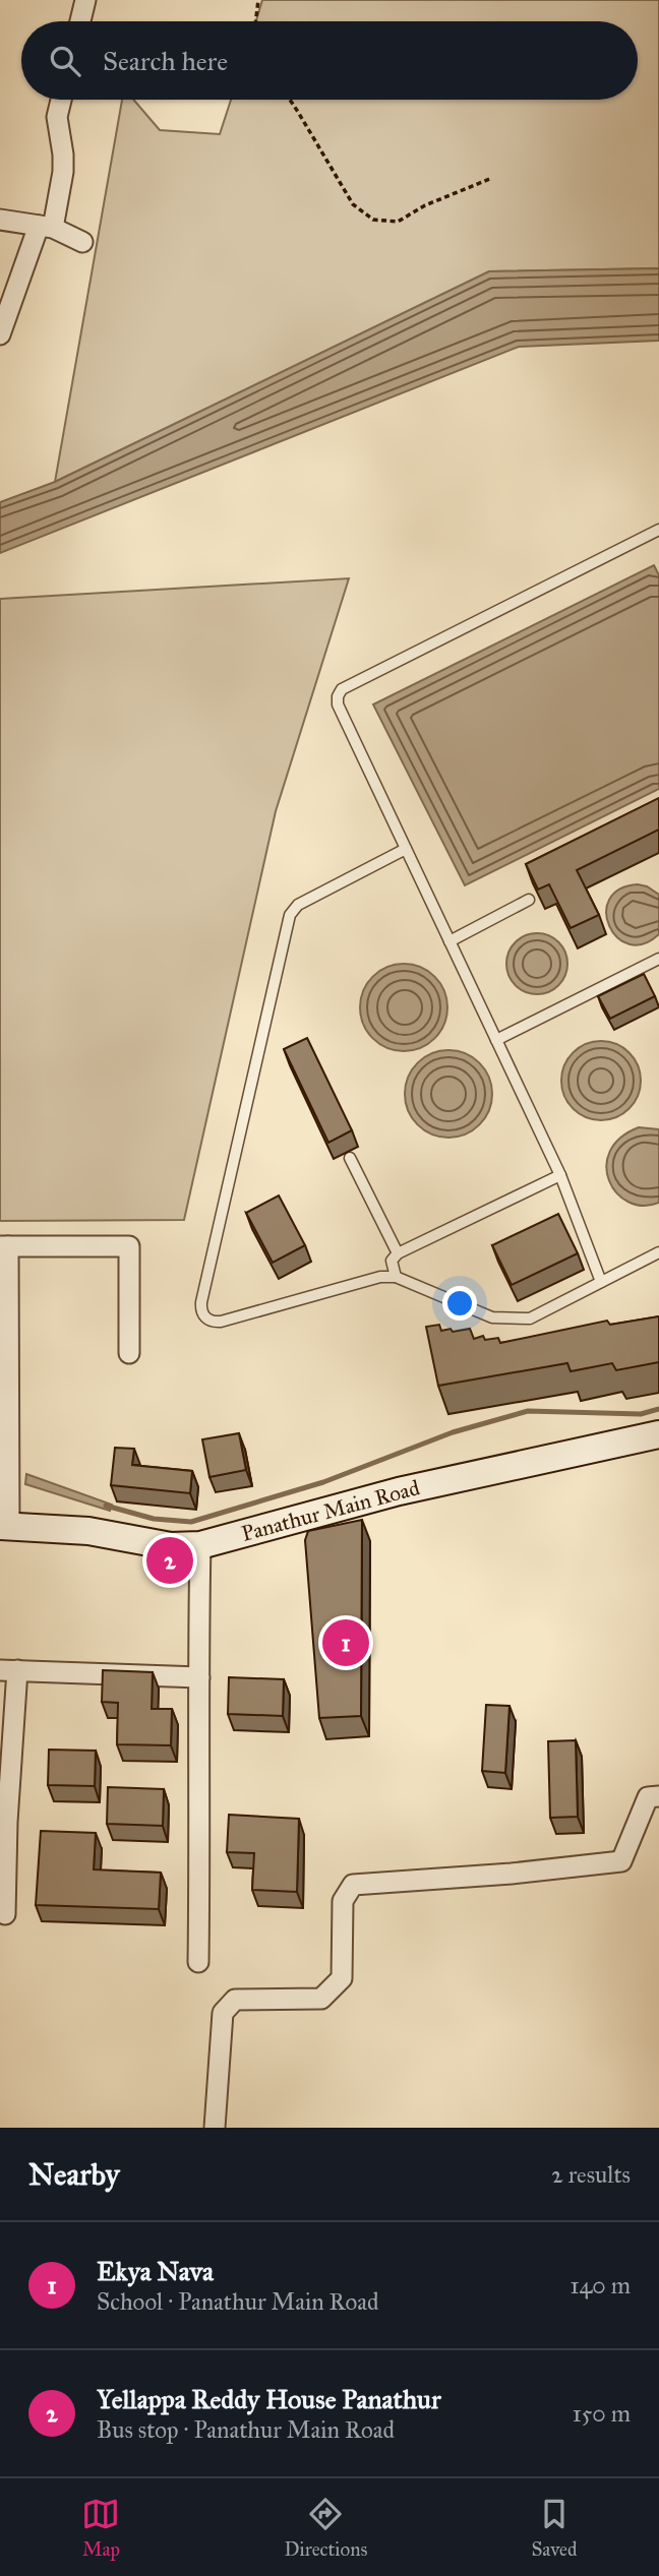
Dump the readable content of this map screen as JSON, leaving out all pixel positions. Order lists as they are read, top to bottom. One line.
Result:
{"streets":{"street":["Panathur Main Road"]},"page":{"search":"Search here","pins":["2","1"],"heading":["Nearby","2 results"],"list":[{"mark":"1","name":"Ekya Nava","note":"School · Panathur Main Road","value":"140 m"},{"mark":"2","name":"Yellappa Reddy House Panathur","note":"Bus stop · Panathur Main Road","value":"150 m"}],"nav":["Map","Directions","Saved"]}}
